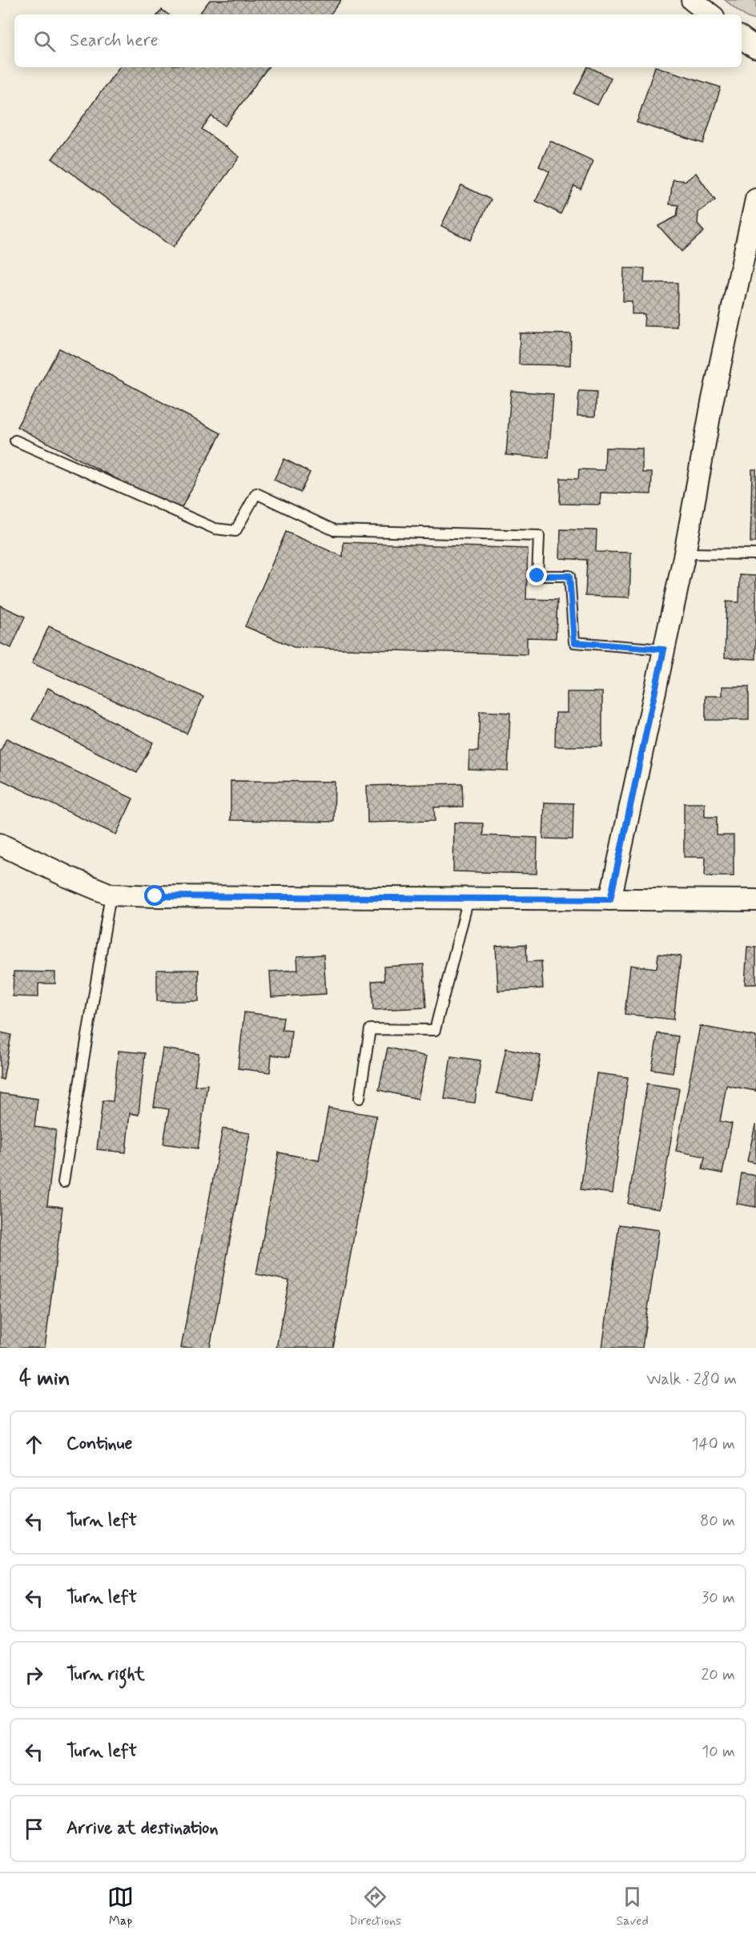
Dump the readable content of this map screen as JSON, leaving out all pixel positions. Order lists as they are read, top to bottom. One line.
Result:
{"page":{"search":"Search here","heading":["4 min","Walk · 280 m"],"list":[["Continue","140 m"],["Turn left","80 m"],["Turn left","30 m"],["Turn right","20 m"],["Turn left","10 m"],"Arrive at destination"],"nav":["Map","Directions","Saved"]}}
